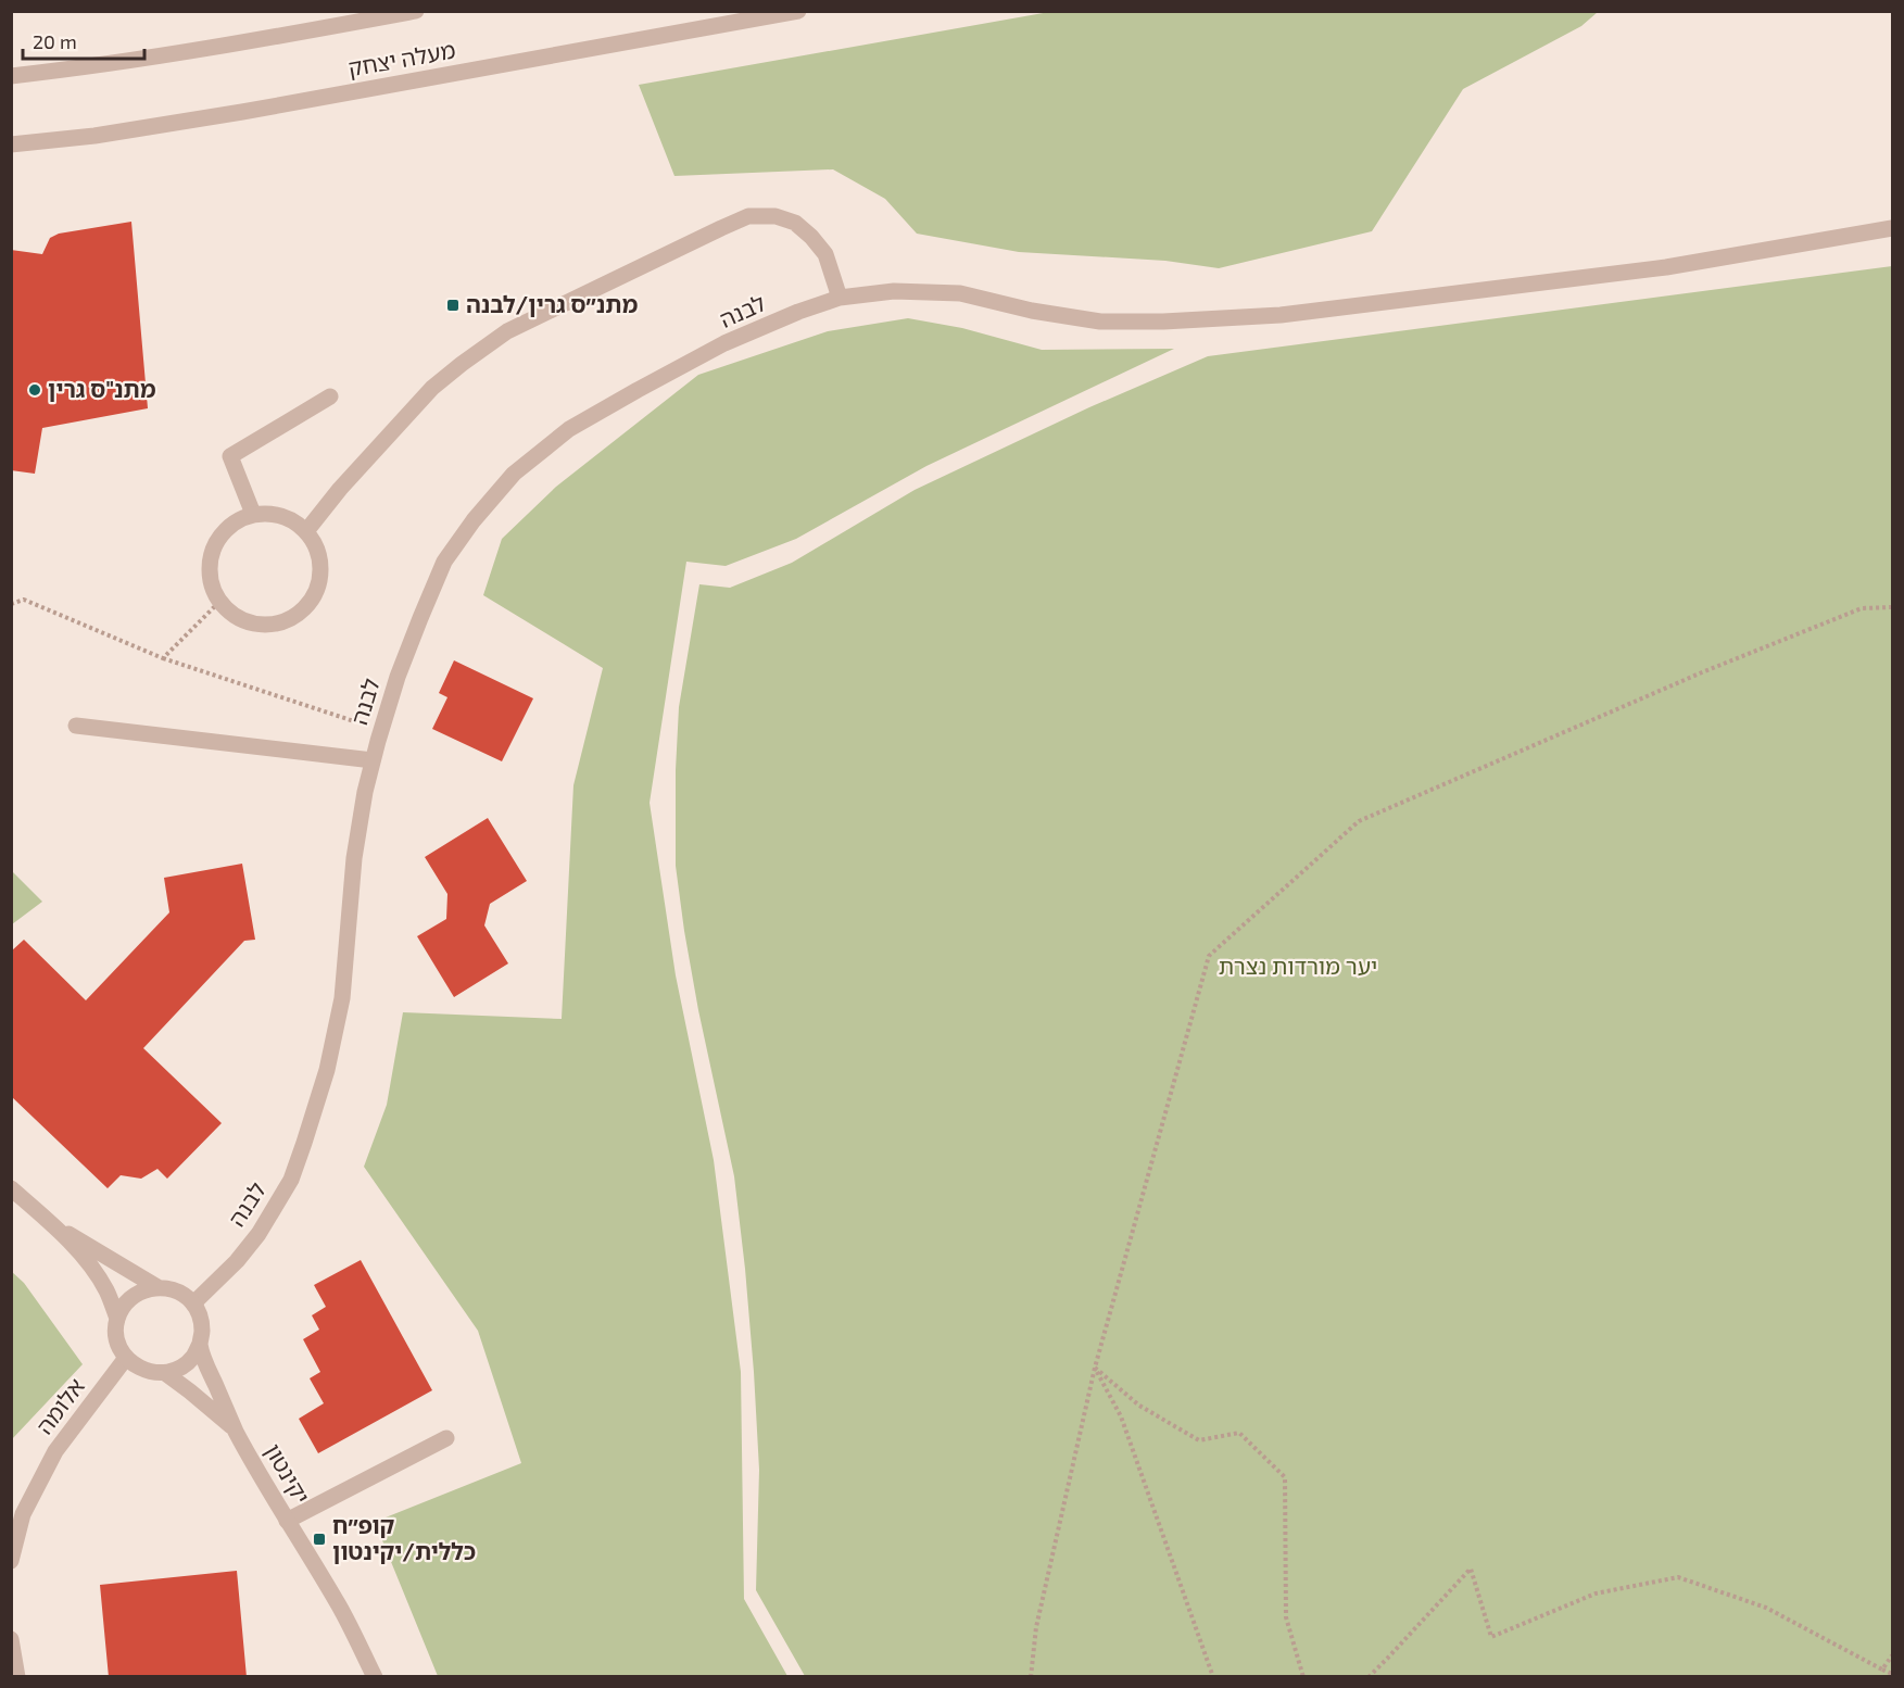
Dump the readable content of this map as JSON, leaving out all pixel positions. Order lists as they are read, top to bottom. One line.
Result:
{"streets":{"street":["מעלה יצחק","לבנה","אלומה","יקינטון"]},"crossings":[["לבנה","אלומה"],["לבנה","יקינטון"],["אלומה","יקינטון"]],"parks":["יער מורדות נצרת"],"places":{"transit":["מתנ״ס גרין/לבנה","קופ״ח כללית/יקינטון"],"other":["מתנ\"ס גרין"]},"scale_bar":"20 m"}
